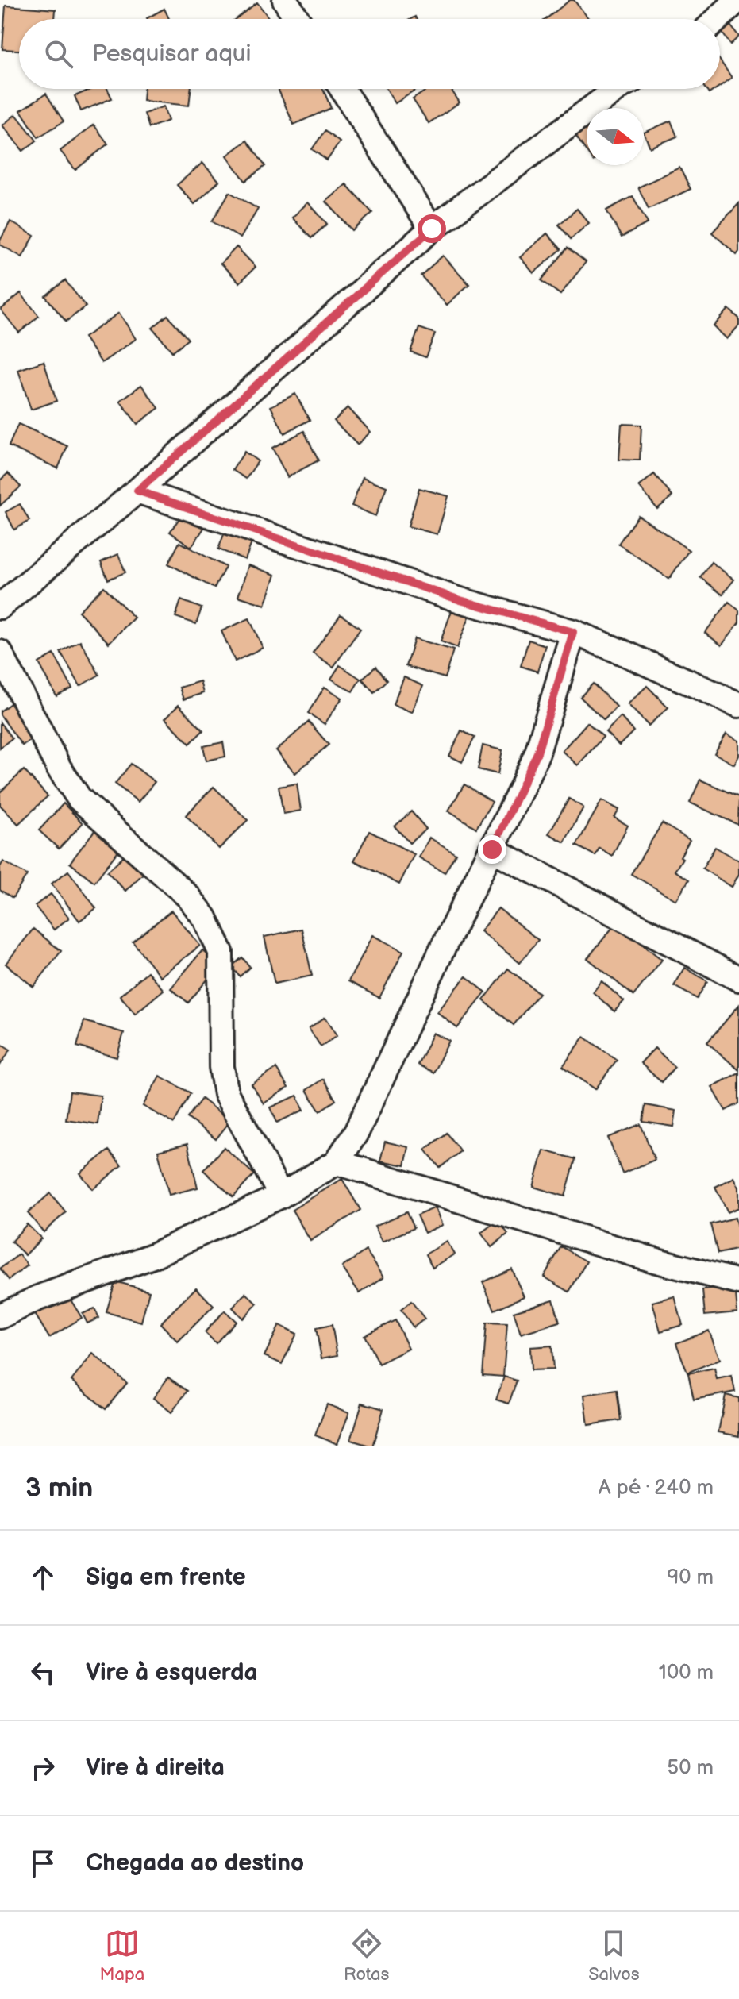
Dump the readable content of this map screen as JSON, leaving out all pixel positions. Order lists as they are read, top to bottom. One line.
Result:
{"north":"right","page":{"search":"Pesquisar aqui","heading":["3 min","A pé · 240 m"],"list":[["Siga em frente","90 m"],["Vire à esquerda","100 m"],["Vire à direita","50 m"],"Chegada ao destino"],"nav":["Mapa","Rotas","Salvos"]}}
